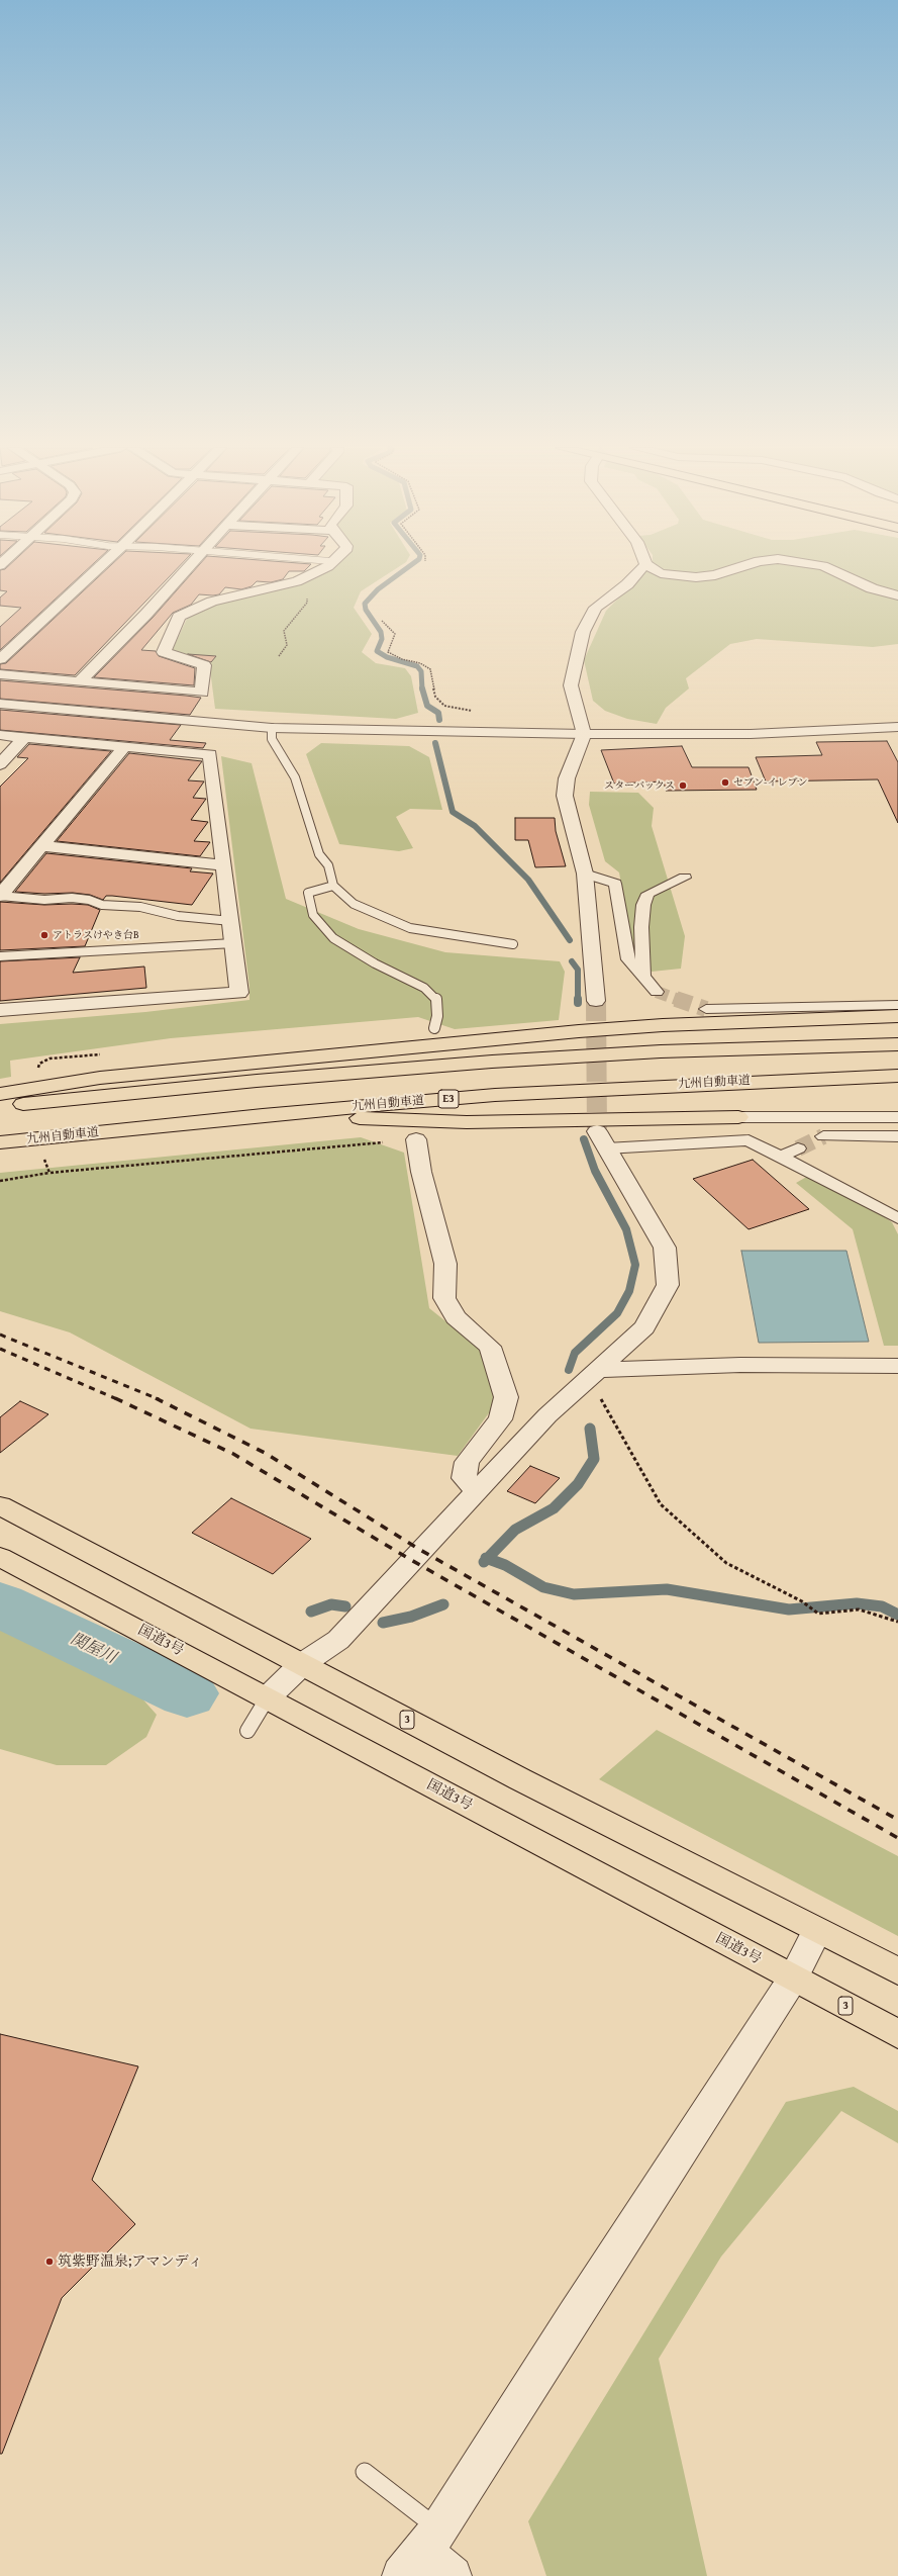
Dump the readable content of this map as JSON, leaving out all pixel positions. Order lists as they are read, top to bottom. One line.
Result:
{"streets":{"main road":["九州自動車道","E3","国道3号","3"]},"water":["関屋川"],"places":["セブン-イレブン","スターバックス","アトラスけやき台B","筑紫野温泉;アマンディ"]}
